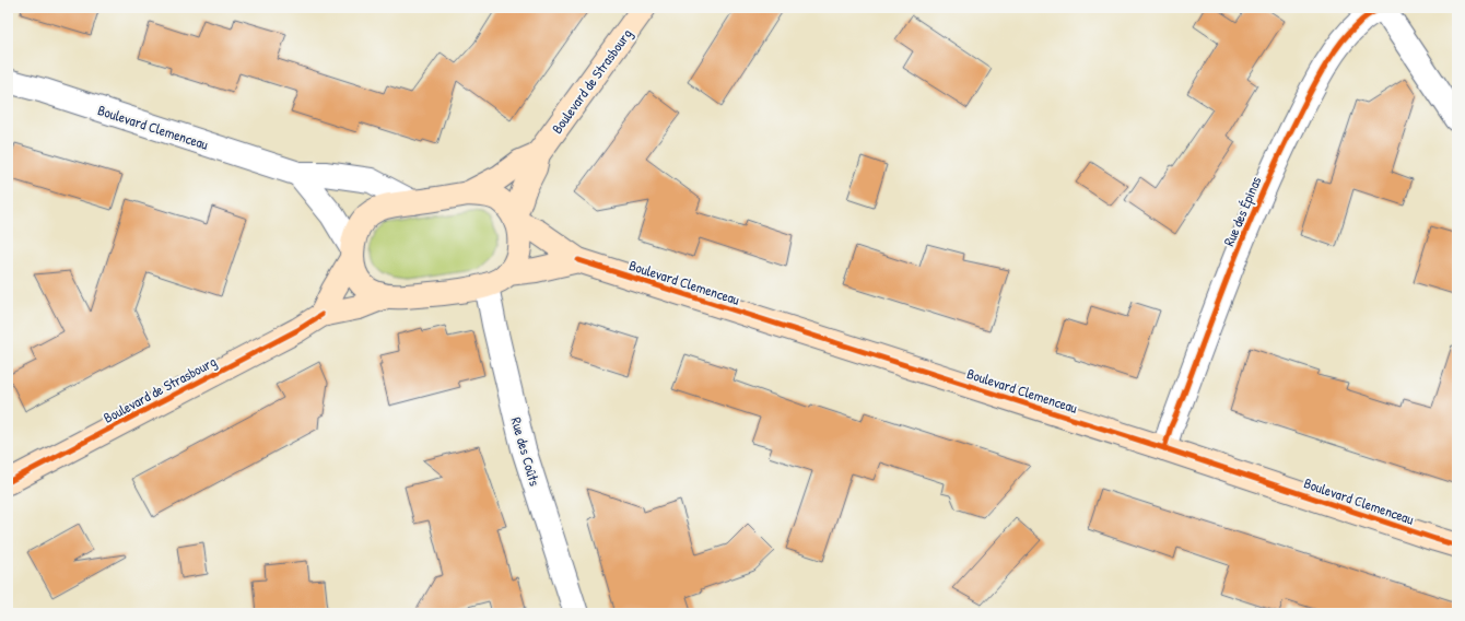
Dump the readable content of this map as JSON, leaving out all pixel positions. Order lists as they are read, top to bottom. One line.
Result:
{"streets":{"main road":["Boulevard de Strasbourg","Boulevard Clemenceau"],"street":["Rue des Épinas","Rue des Coûts"]},"crossings":[["Boulevard de Strasbourg","Boulevard Clemenceau"],["Boulevard de Strasbourg","Rue des Coûts"],["Boulevard Clemenceau","Rue des Épinas"],["Boulevard Clemenceau","Rue des Coûts"]]}
